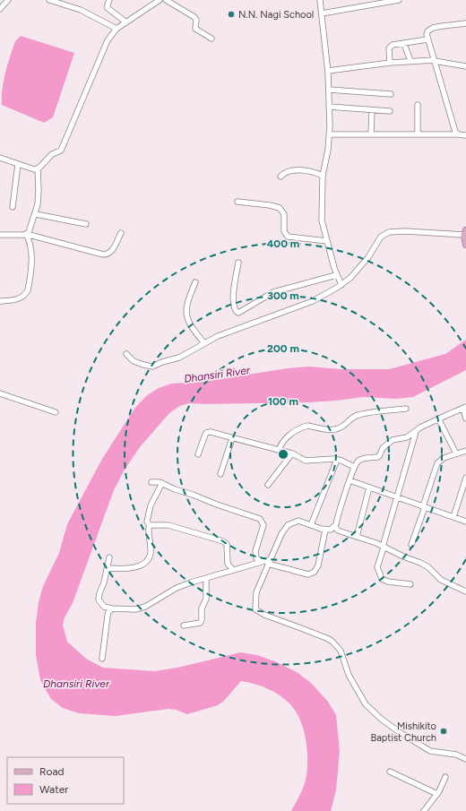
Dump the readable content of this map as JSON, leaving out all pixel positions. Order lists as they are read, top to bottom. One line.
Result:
{"water":["Dhansiri River"],"places":["N.N. Nagi School","Mishikito Baptist Church"],"legend":["Road","Water"],"rings":["400 m","300 m","200 m","100 m"]}
